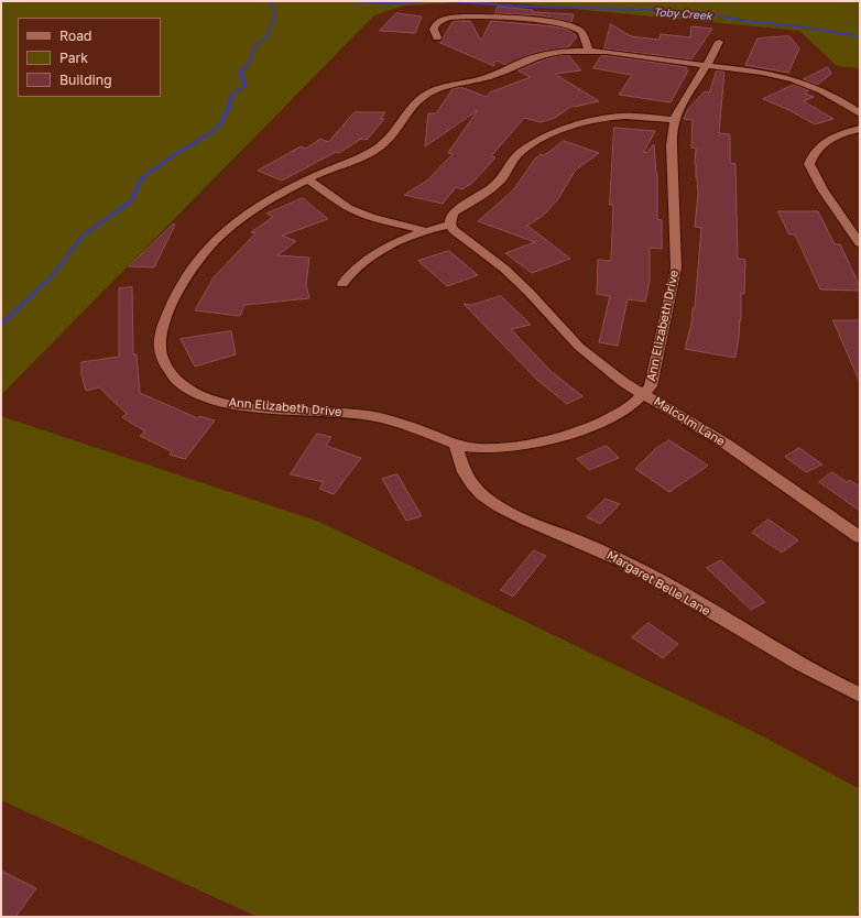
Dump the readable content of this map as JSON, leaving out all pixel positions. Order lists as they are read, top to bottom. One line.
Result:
{"streets":{"street":["Ann Elizabeth Drive","Malcolm Lane","Margaret Belle Lane"]},"crossings":[["Ann Elizabeth Drive","Malcolm Lane"],["Ann Elizabeth Drive","Margaret Belle Lane"]],"water":["Toby Creek"],"legend":["Road","Park","Building"]}
